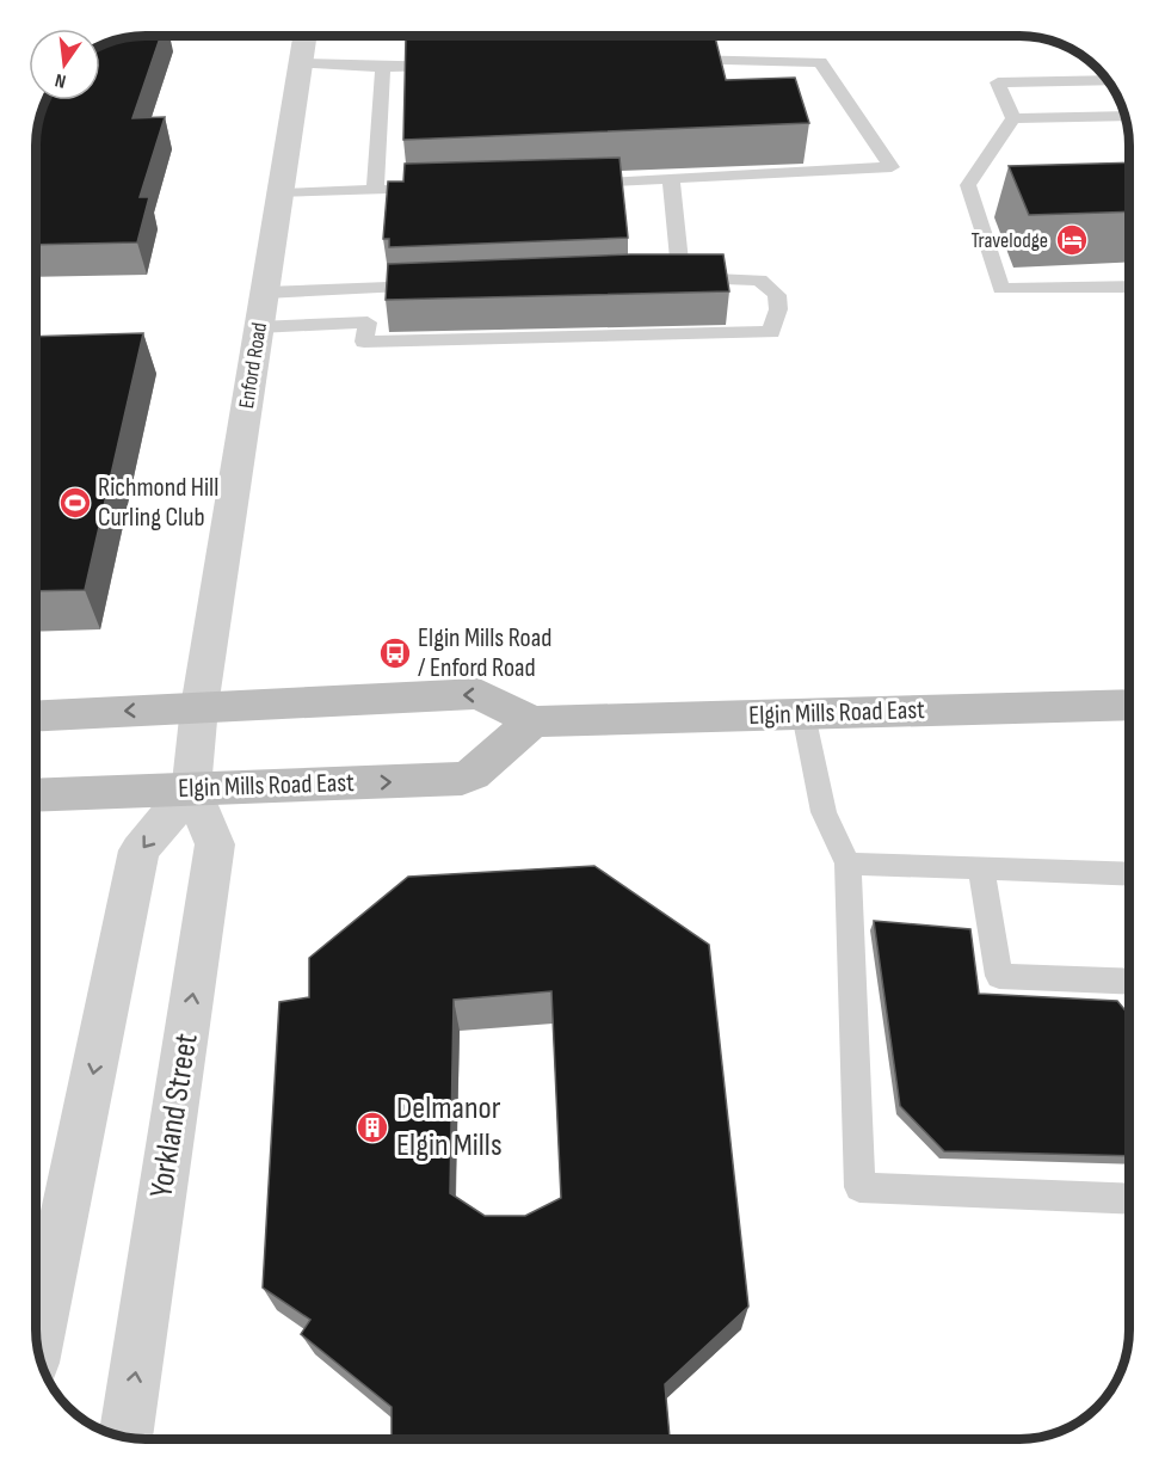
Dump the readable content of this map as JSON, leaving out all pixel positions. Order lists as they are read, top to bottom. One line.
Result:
{"streets":{"main road":["Elgin Mills Road East"],"street":["Enford Road","Yorkland Street"]},"crossings":[["Enford Road","Elgin Mills Road East"],["Enford Road","Yorkland Street"],["Elgin Mills Road East","Yorkland Street"]],"places":{"hotel":["Travelodge"],"sports":["Richmond Hill Curling Club"],"bus stop":["Elgin Mills Road / Enford Road"],"building":["Delmanor Elgin Mills"]},"north":"bottom"}
